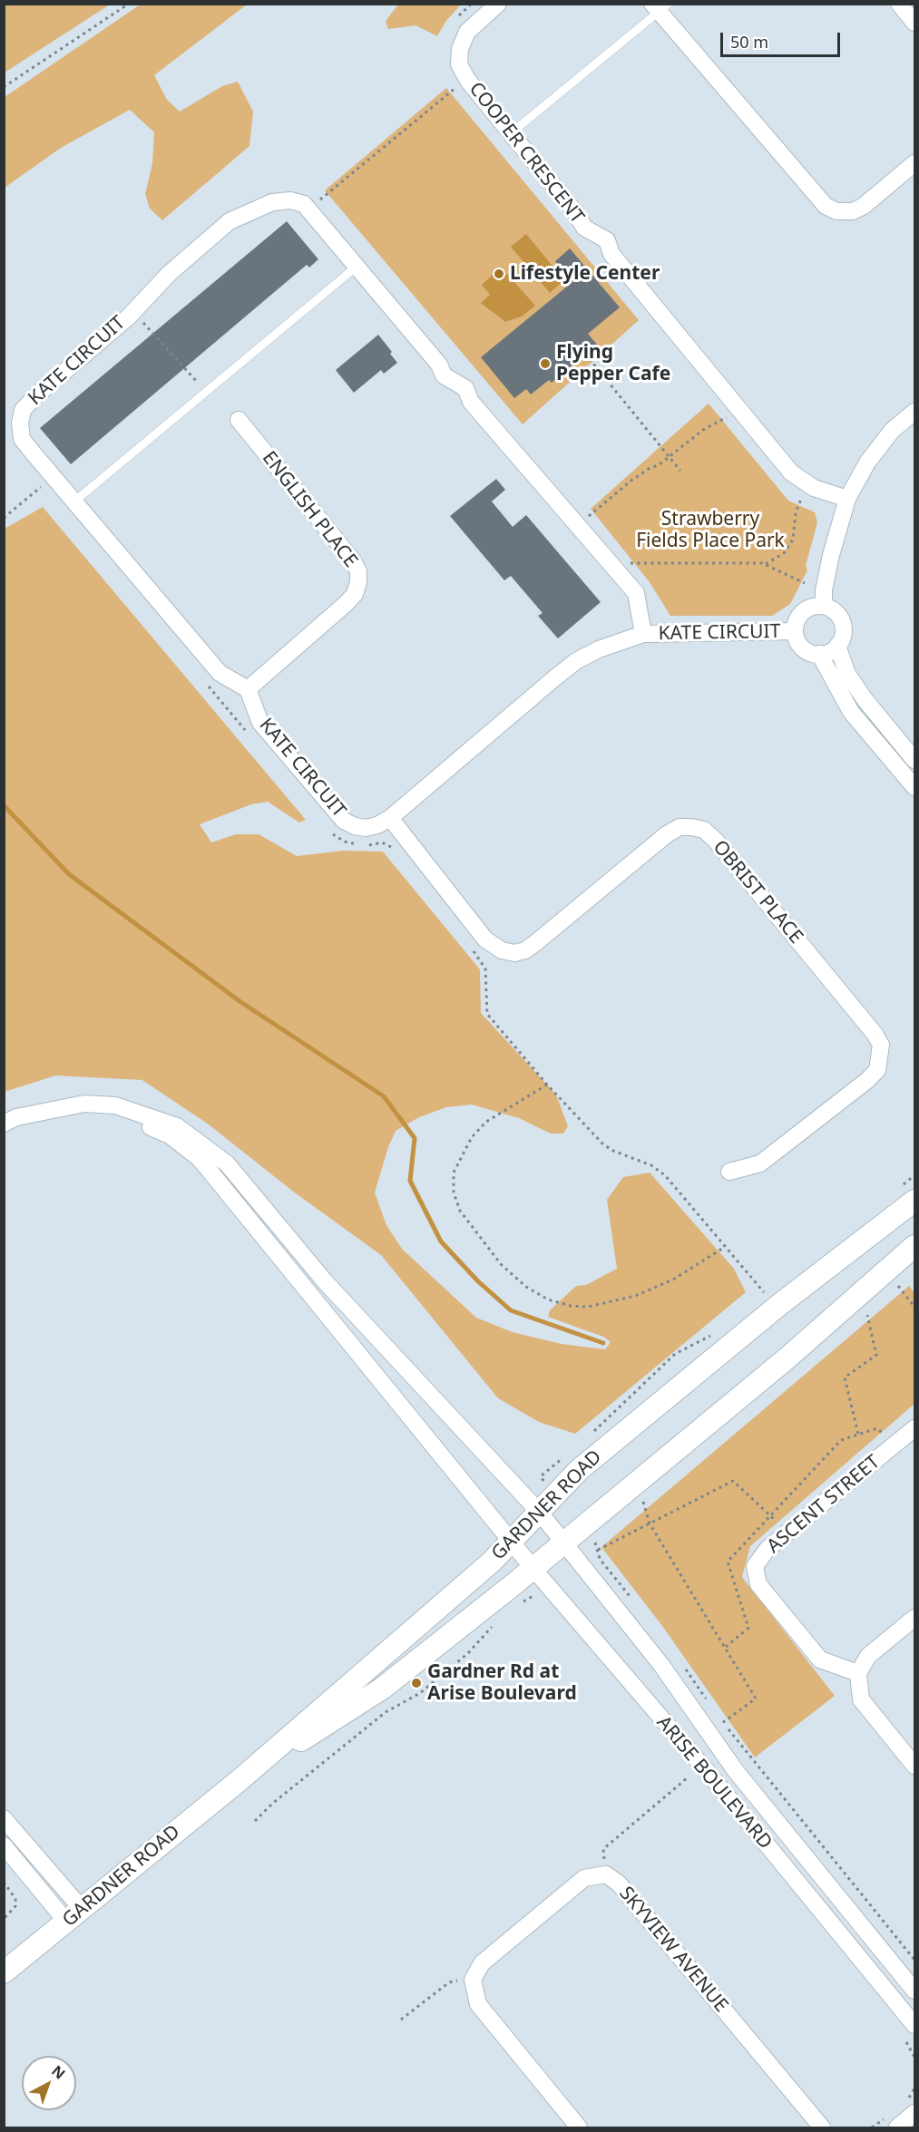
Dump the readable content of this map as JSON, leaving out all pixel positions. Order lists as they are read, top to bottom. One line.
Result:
{"streets":{"street":["COOPER CRESCENT","KATE CIRCUIT","ENGLISH PLACE","OBRIST PLACE","ASCENT STREET","GARDNER ROAD","ARISE BOULEVARD","SKYVIEW AVENUE"]},"crossings":[["KATE CIRCUIT","ENGLISH PLACE"],["KATE CIRCUIT","OBRIST PLACE"],["GARDNER ROAD","ARISE BOULEVARD"]],"parks":["Strawberry Fields Place Park"],"places":["Lifestyle Center","Flying Pepper Cafe","Gardner Rd at Arise Boulevard"],"scale_bar":"50 m","north":"top right"}
